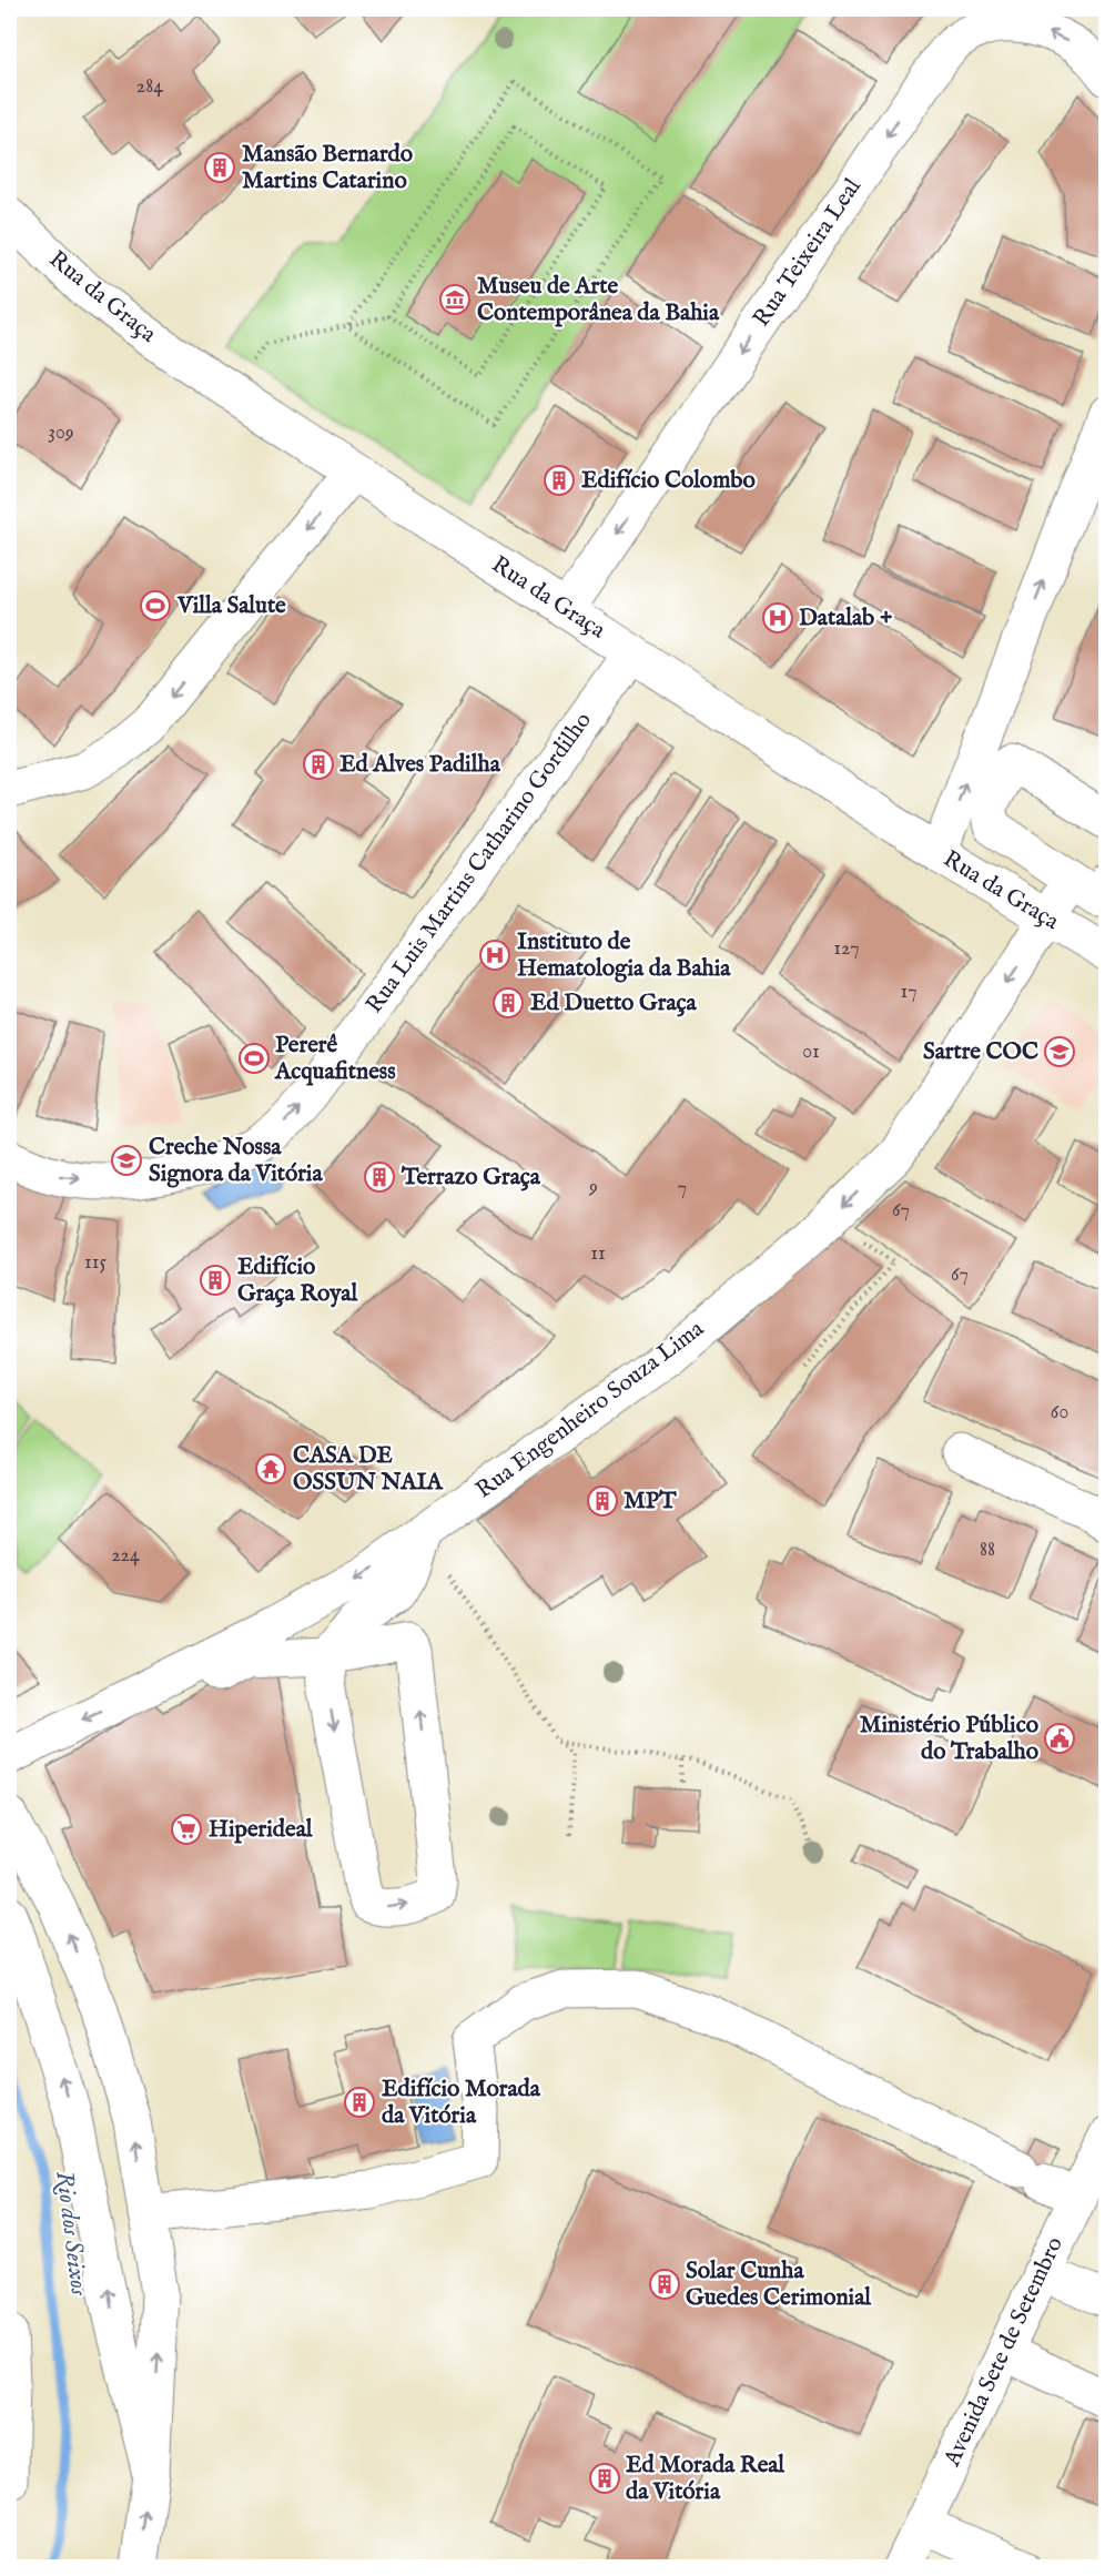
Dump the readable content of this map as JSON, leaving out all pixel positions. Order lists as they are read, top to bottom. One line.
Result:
{"streets":{"street":["Rua Teixeira Leal","Rua da Graça","Rua Luis Martins Catharino Gordilho","Rua Engenheiro Souza Lima","Avenida Sete de Setembro"]},"crossings":[["Rua Teixeira Leal","Rua da Graça"],["Rua da Graça","Rua Luis Martins Catharino Gordilho"],["Rua da Graça","Rua Engenheiro Souza Lima"]],"one_way":["Rua Teixeira Leal","Rua Luis Martins Catharino Gordilho","Rua Engenheiro Souza Lima"],"water":["Rio dos Seixos"],"places":{"building":["Mansão Bernardo Martins Catarino","Edifício Colombo","Ed Alves Padilha","Ed Duetto Graça","Terrazo Graça","Edifício Graça Royal","MPT","Edifício Morada da Vitória","Solar Cunha Guedes Cerimonial","Ed Morada Real da Vitória"],"museum":["Museu de Arte Contemporânea da Bahia"],"sports":["Villa Salute","Pererê Acquafitness"],"hospital":["Datalab +","Instituto de Hematologia da Bahia"],"school or university":["Sartre COC","Creche Nossa Signora da Vitória"],"temple":["CASA DE OSSUN NAIA"],"public building":["Ministério Público do Trabalho"],"supermarket":["Hiperideal"]},"house_numbers":["284","309","127","17","01","9","7","67","11","115","67","60","88","224"]}
